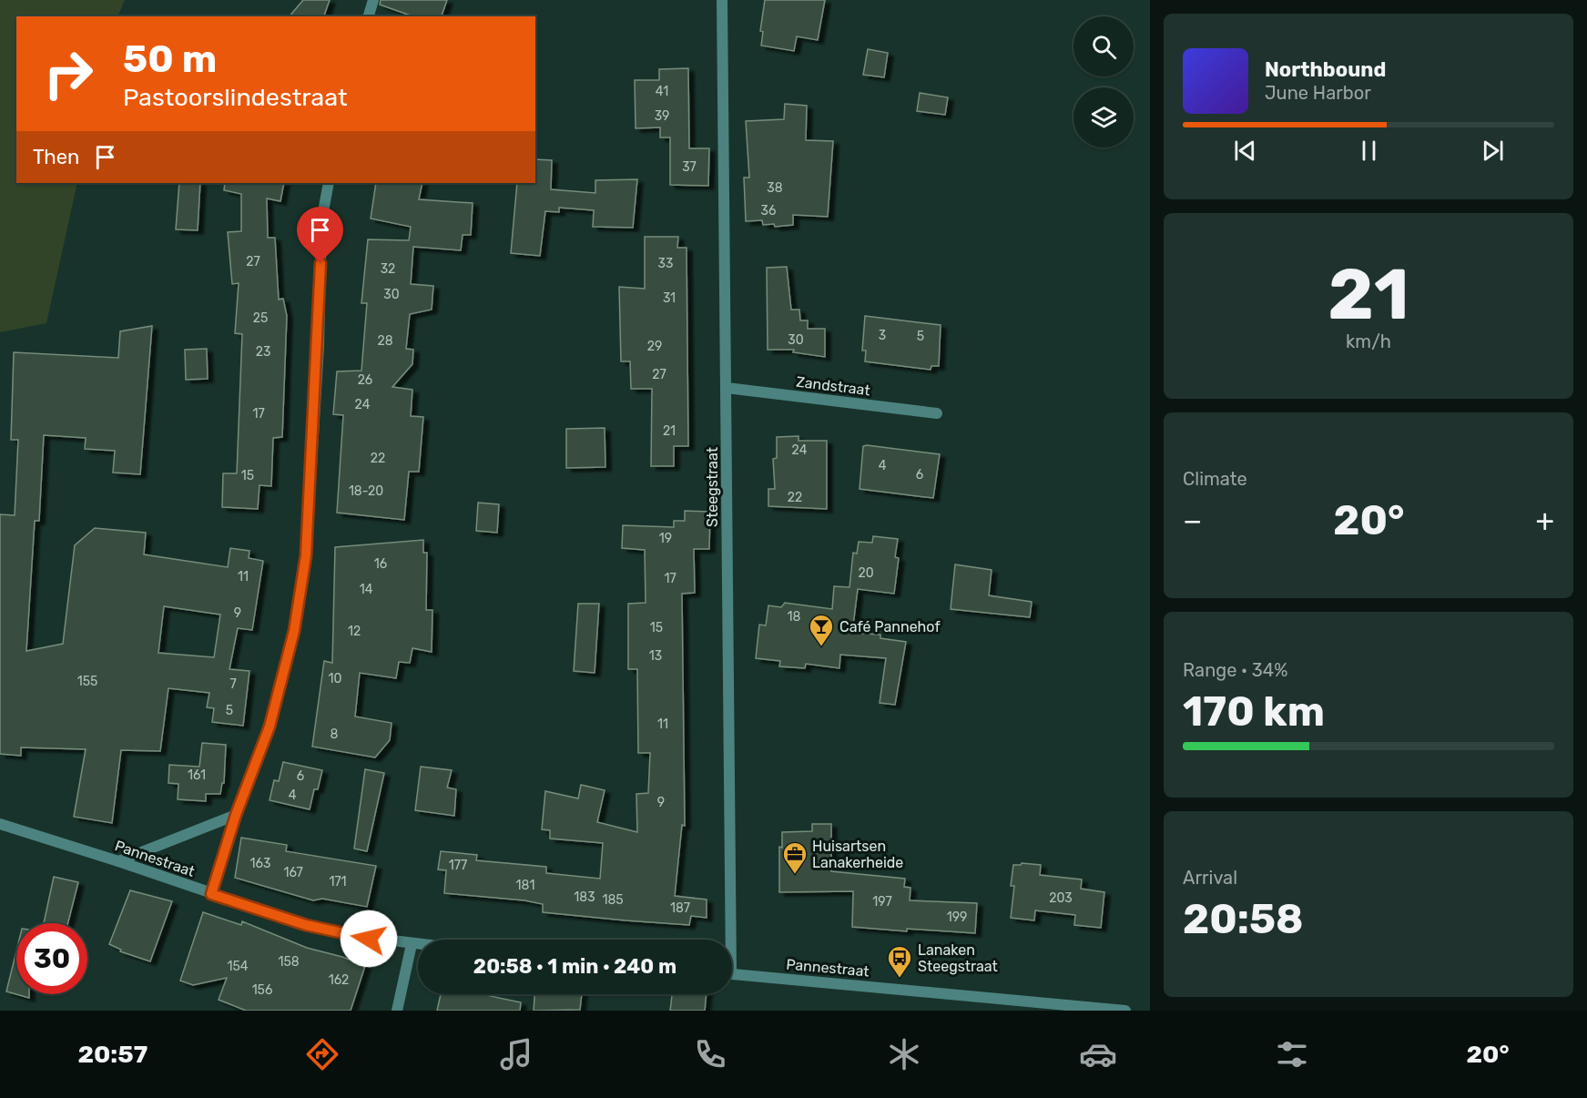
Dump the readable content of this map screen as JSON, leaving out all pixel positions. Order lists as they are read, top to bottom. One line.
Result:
{"streets":{"street":["Zandstraat","Steegstraat","Pannestraat"]},"crossings":[["Zandstraat","Steegstraat"]],"places":{"bar":["Café Pannehof"],"office":["Huisartsen Lanakerheide"],"bus stop":["Lanaken Steegstraat"]},"house_numbers":["41","39","37","38","36","27","33","32","30","31","25","3","5","30","28","29","23","27","26","24","17","21","24","22","4","6","15","18-20","22","19","16","20","11","17","14","9","18","15","12","13","10","155","7","5","11","8","161","6","4","9","163","177","167","171","181","183","203","185","197","187","199","158","154","162","156"],"page":{"turn":["50 m","Pastoorslindestraat"],"song":["Northbound","June Harbor"],"then":"Then","tile":[["21","km/h"],"Climate",["Range · 34%","170 km"],["Arrival","20:58"]],"heat":["−","20°","+"],"limit":"30","trip":"20:58 · 1 min · 240 m","tabs":["20:57","20°"]}}
